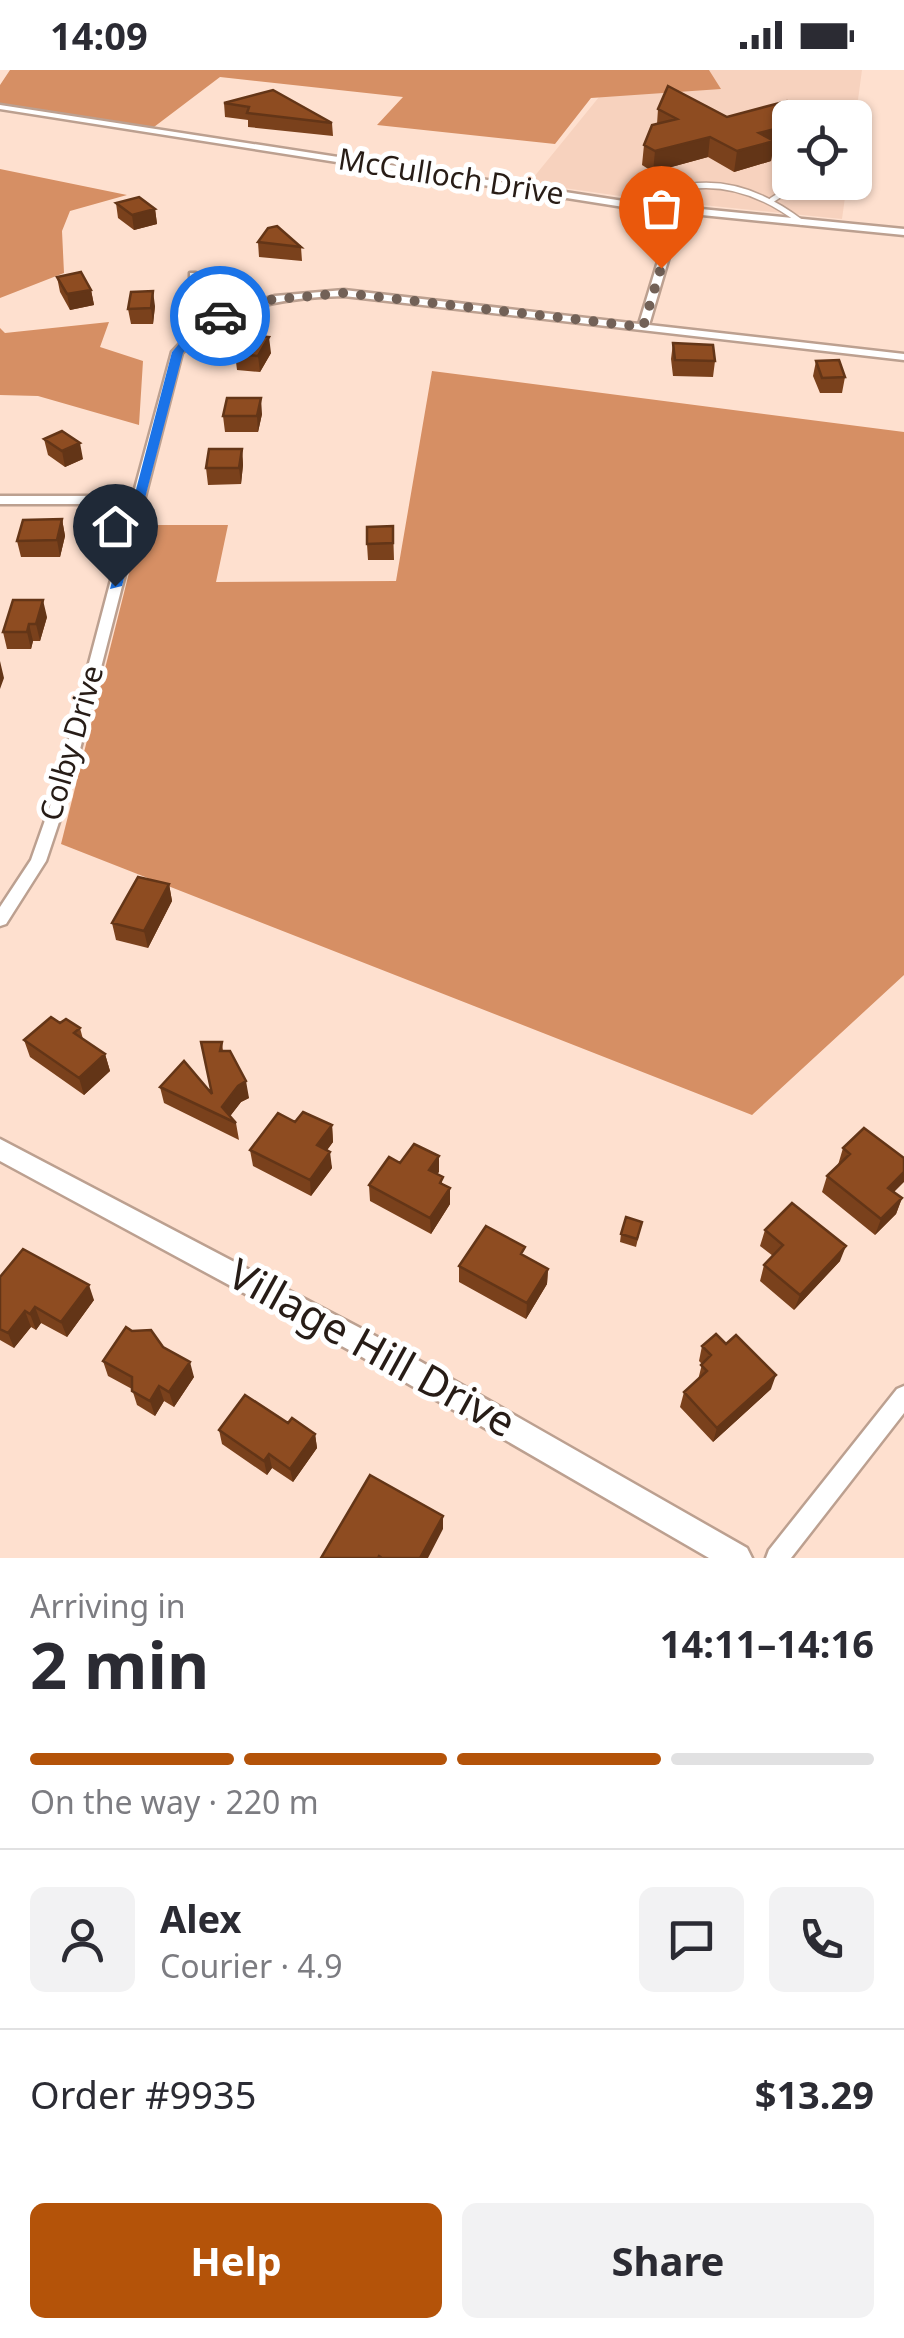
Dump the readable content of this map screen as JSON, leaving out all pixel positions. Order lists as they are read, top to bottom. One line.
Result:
{"streets":{"street":["McCulloch Drive","Colby Drive","Village Hill Drive"]},"page":{"status":"14:09","heading":["2 min","Arriving in","14:11–14:16"],"panel":["Alex","Courier · 4.9","Order #9935","$13.29"],"bar":"On the way · 220 m","buttons":["Help","Share"]}}
